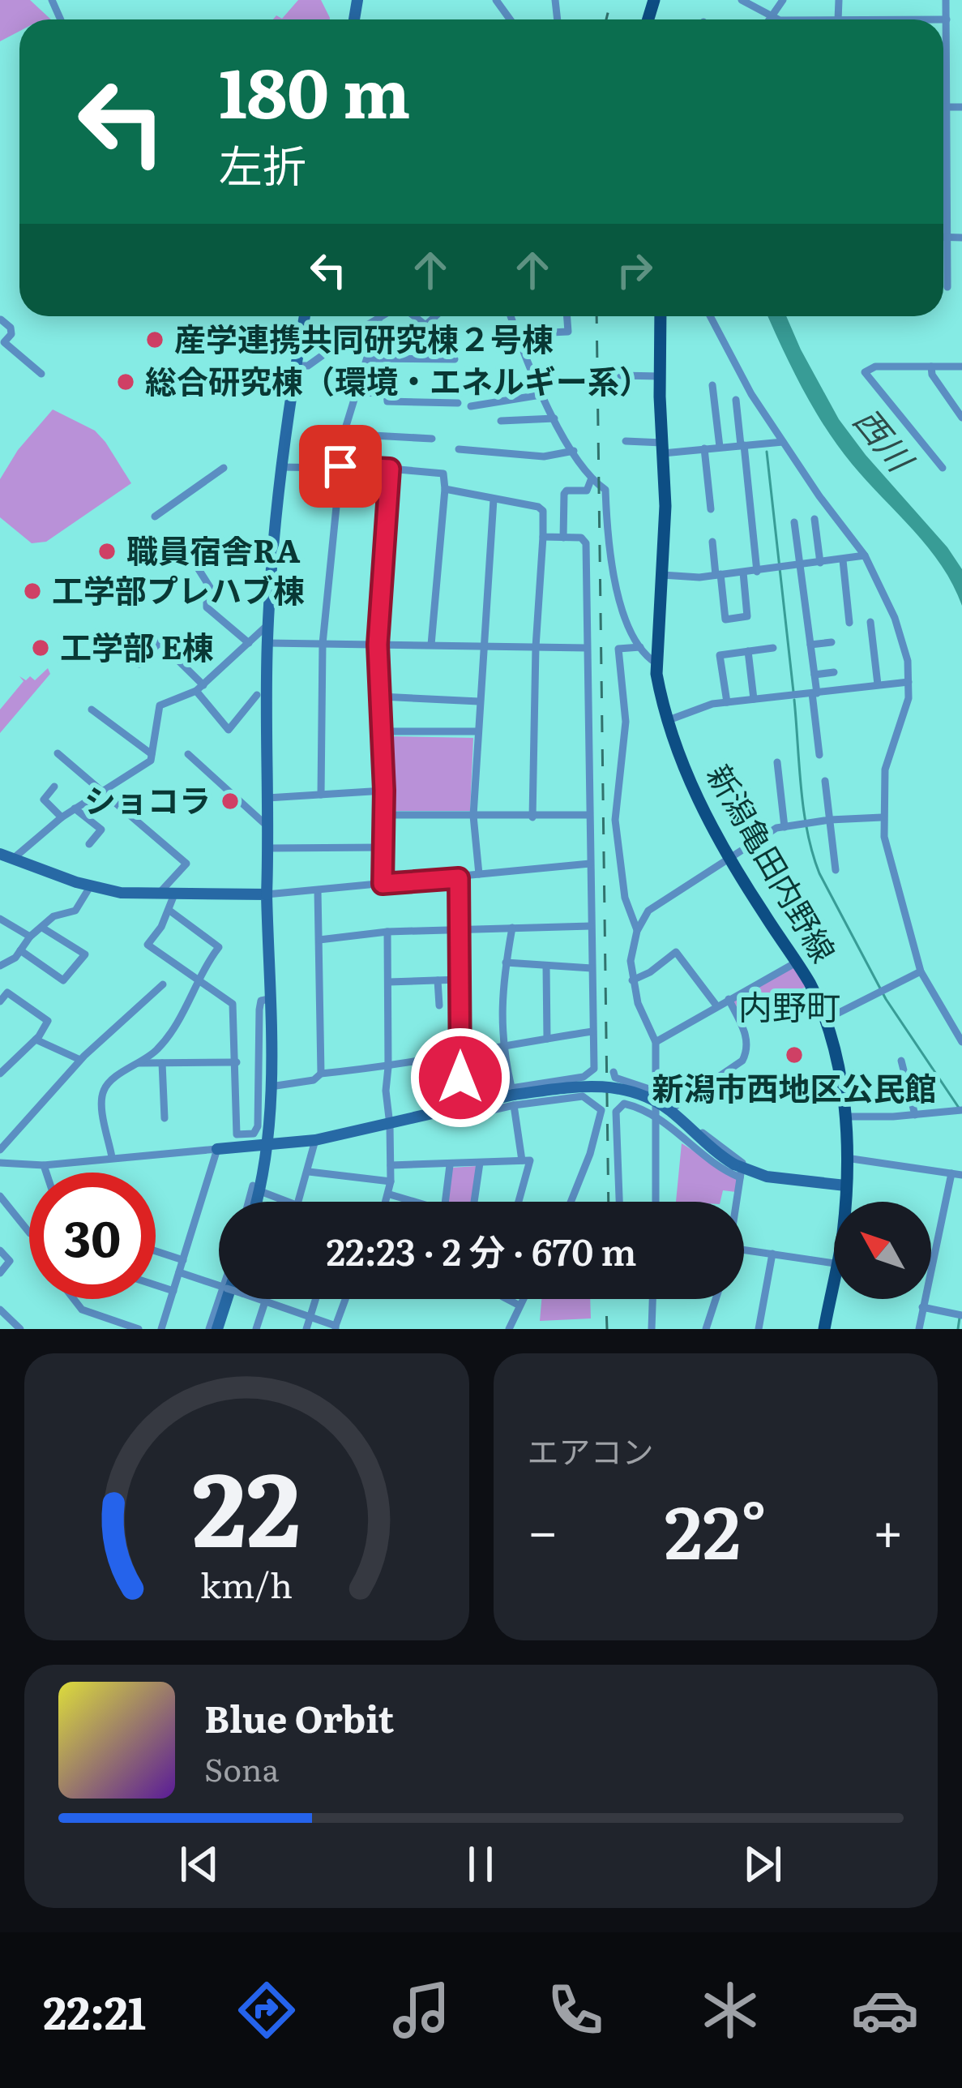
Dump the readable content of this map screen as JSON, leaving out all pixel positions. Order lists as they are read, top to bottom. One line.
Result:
{"streets":{"main road":["新潟亀田内野線"]},"districts":["内野町"],"water":["西川"],"places":["産学連携共同研究棟２号棟","総合研究棟（環境・エネルギー系）","職員宿舎RA","工学部プレハブ棟","工学部 E棟","ショコラ","新潟市西地区公民館"],"north":"top left","page":{"turn":["180 m","左折"],"limit":"30","trip":"22:23 · 2 分 · 670 m","tile":"エアコン","heat":["−","22°","+"],"song":["Blue Orbit","Sona"],"tabs":"22:21","gauge":["22","km/h"]}}
